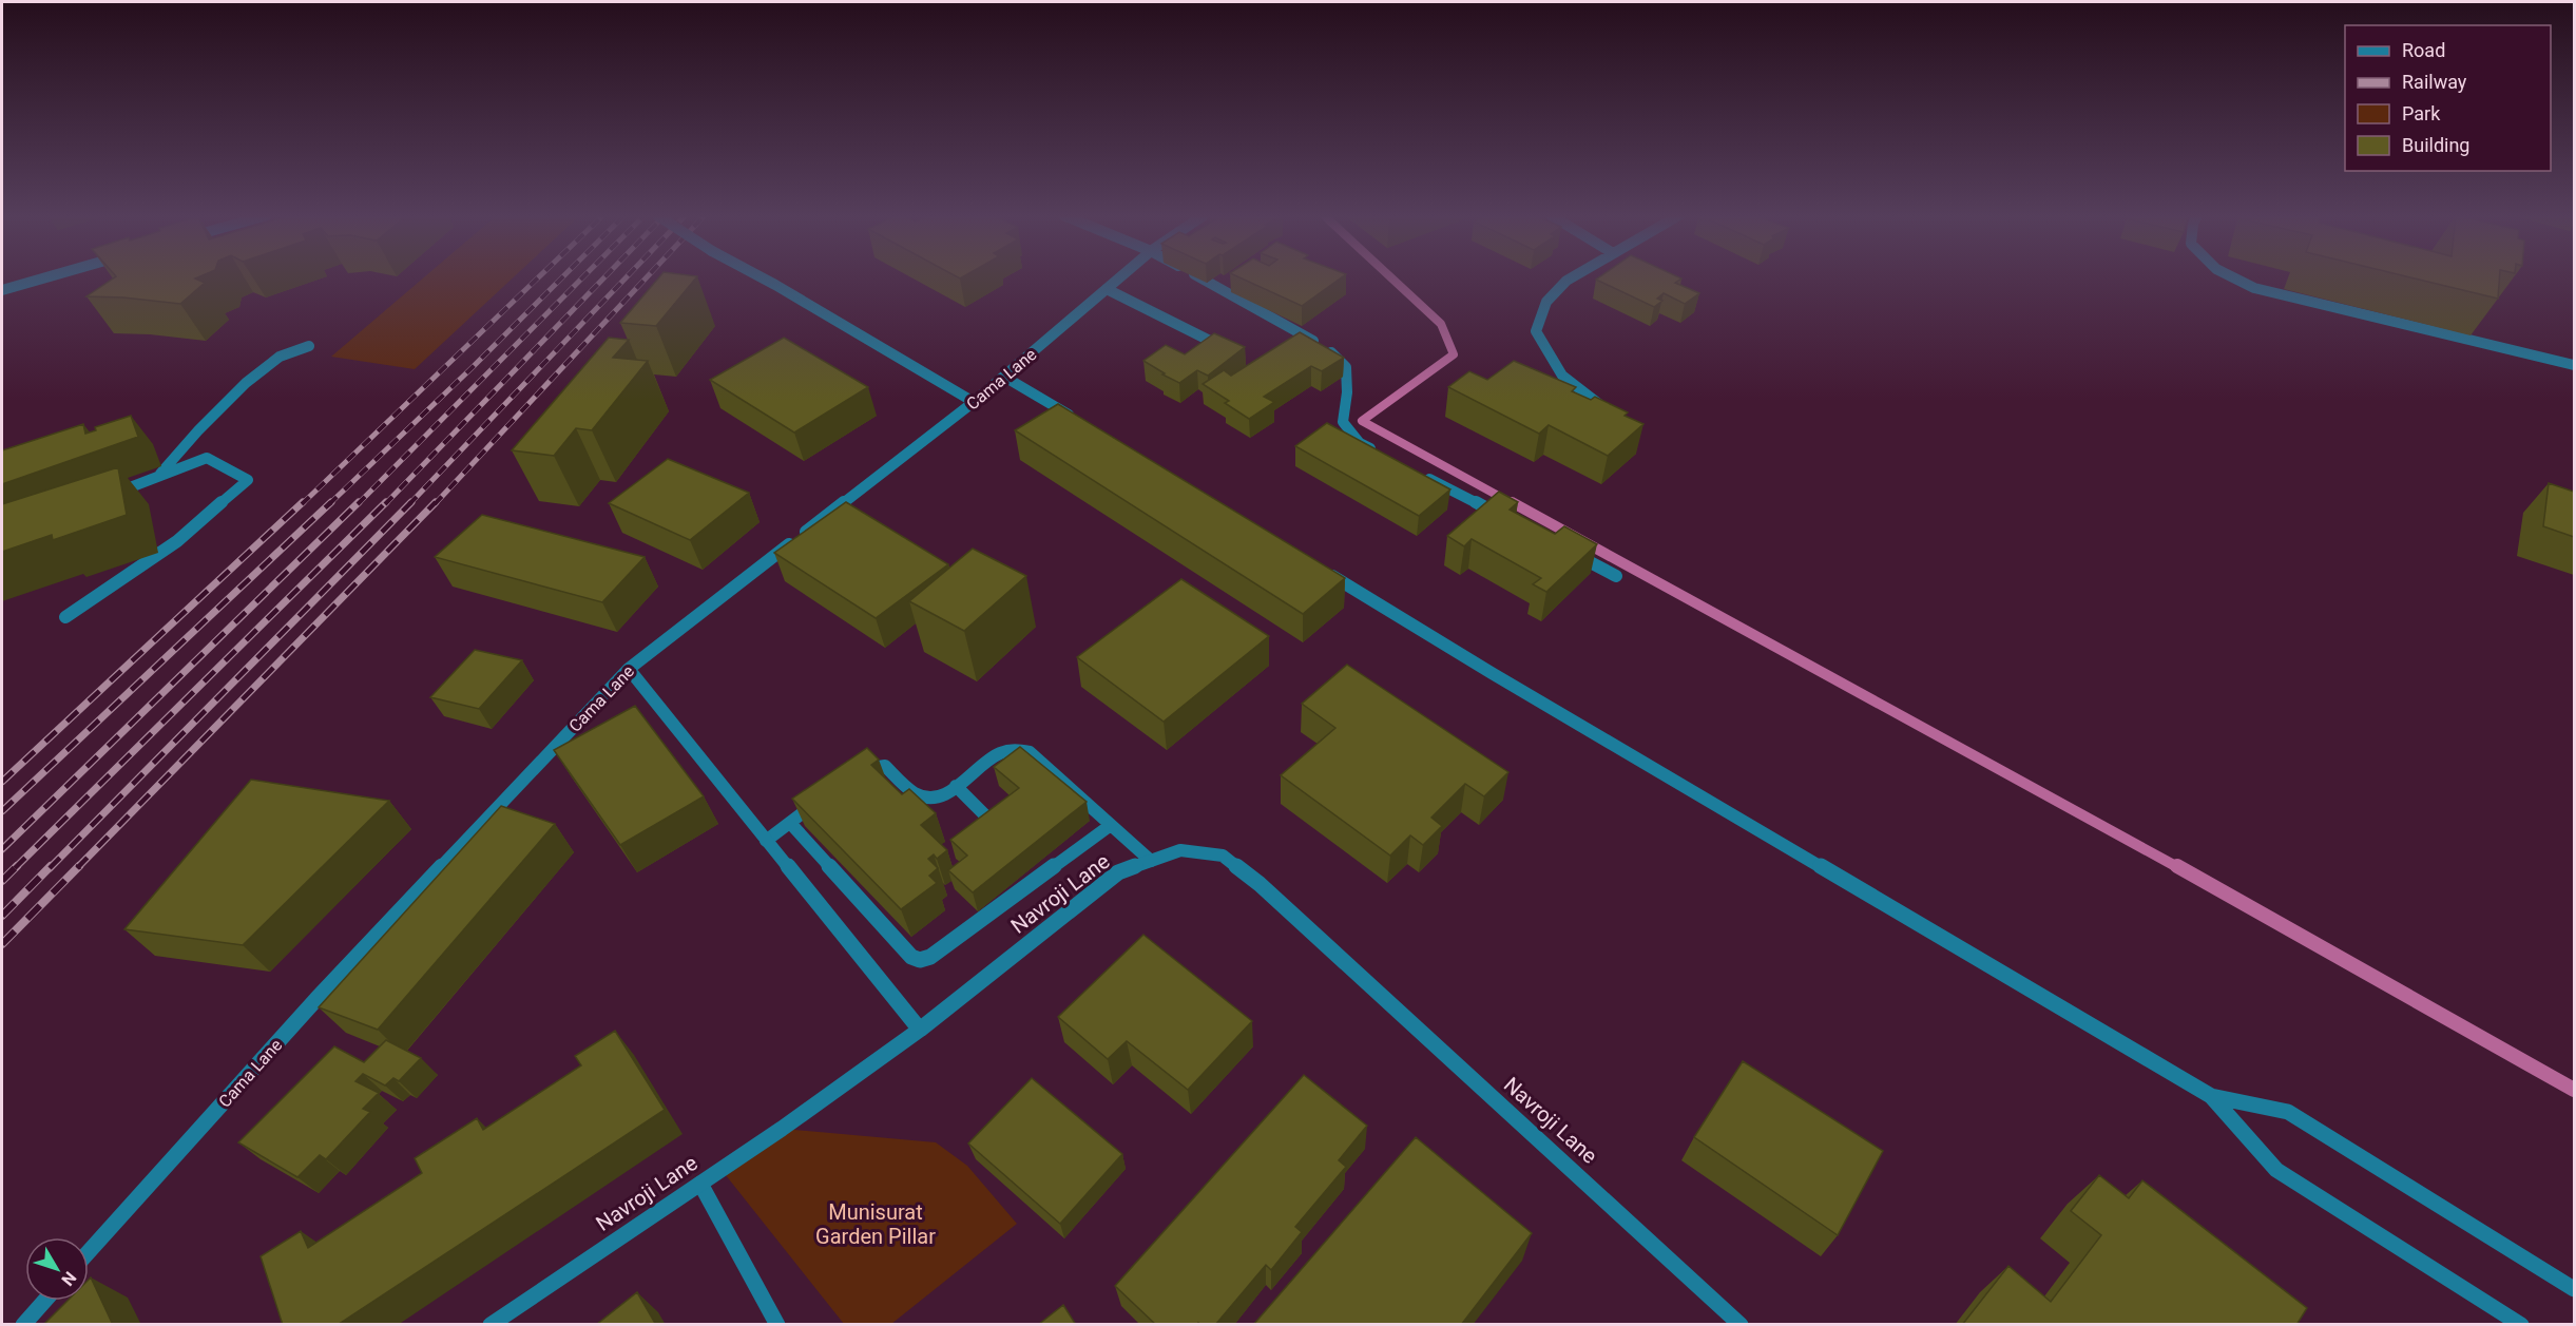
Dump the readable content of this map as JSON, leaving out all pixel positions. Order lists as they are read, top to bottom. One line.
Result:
{"streets":{"street":["Cama Lane","Navroji Lane"]},"parks":["Munisurat Garden Pillar"],"legend":["Road","Railway","Park","Building"],"north":"bottom right"}
